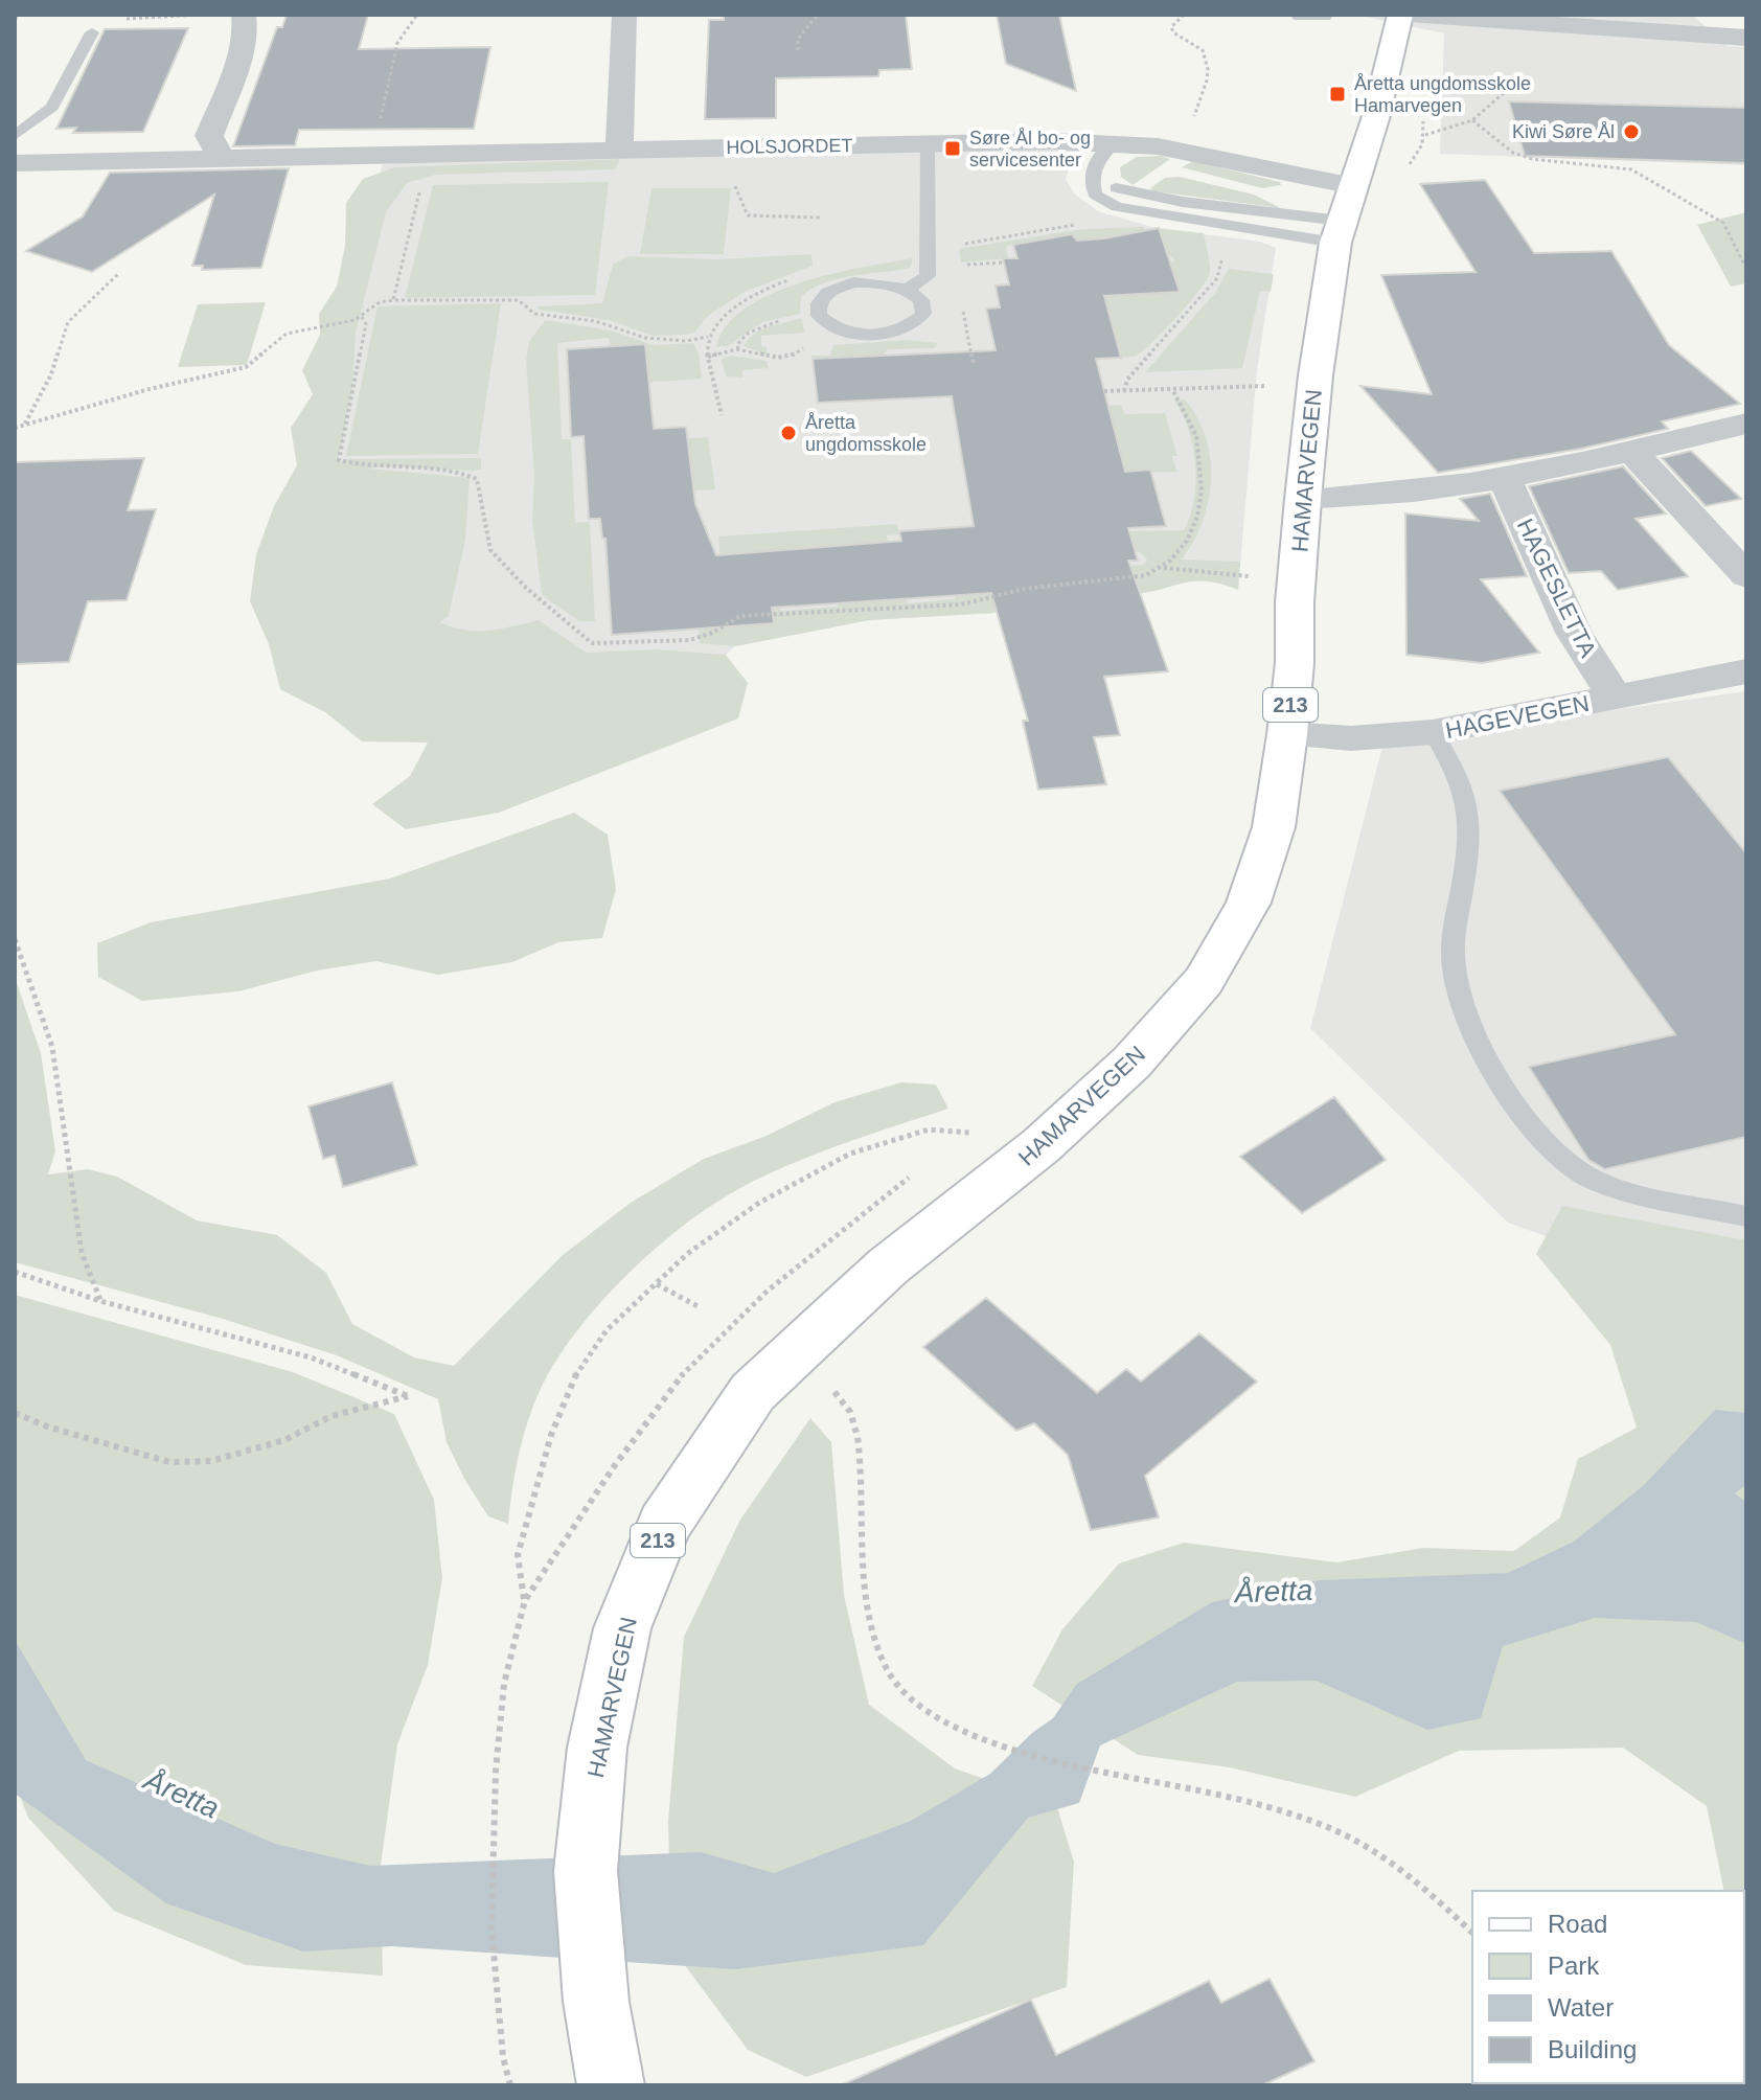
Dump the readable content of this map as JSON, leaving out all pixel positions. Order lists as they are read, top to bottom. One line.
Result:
{"streets":{"main road":["HAMARVEGEN","213"],"street":["HOLSJORDET","HAGESLETTA","HAGEVEGEN"]},"crossings":[["HOLSJORDET","HAMARVEGEN"],["HAMARVEGEN","HAGEVEGEN"],["HAGESLETTA","HAGEVEGEN"]],"water":["Åretta"],"places":{"transit":["Åretta ungdomsskole Hamarvegen","Søre Ål bo- og servicesenter"],"other":["Kiwi Søre Ål","Åretta ungdomsskole"]},"legend":["Road","Park","Water","Building"]}
